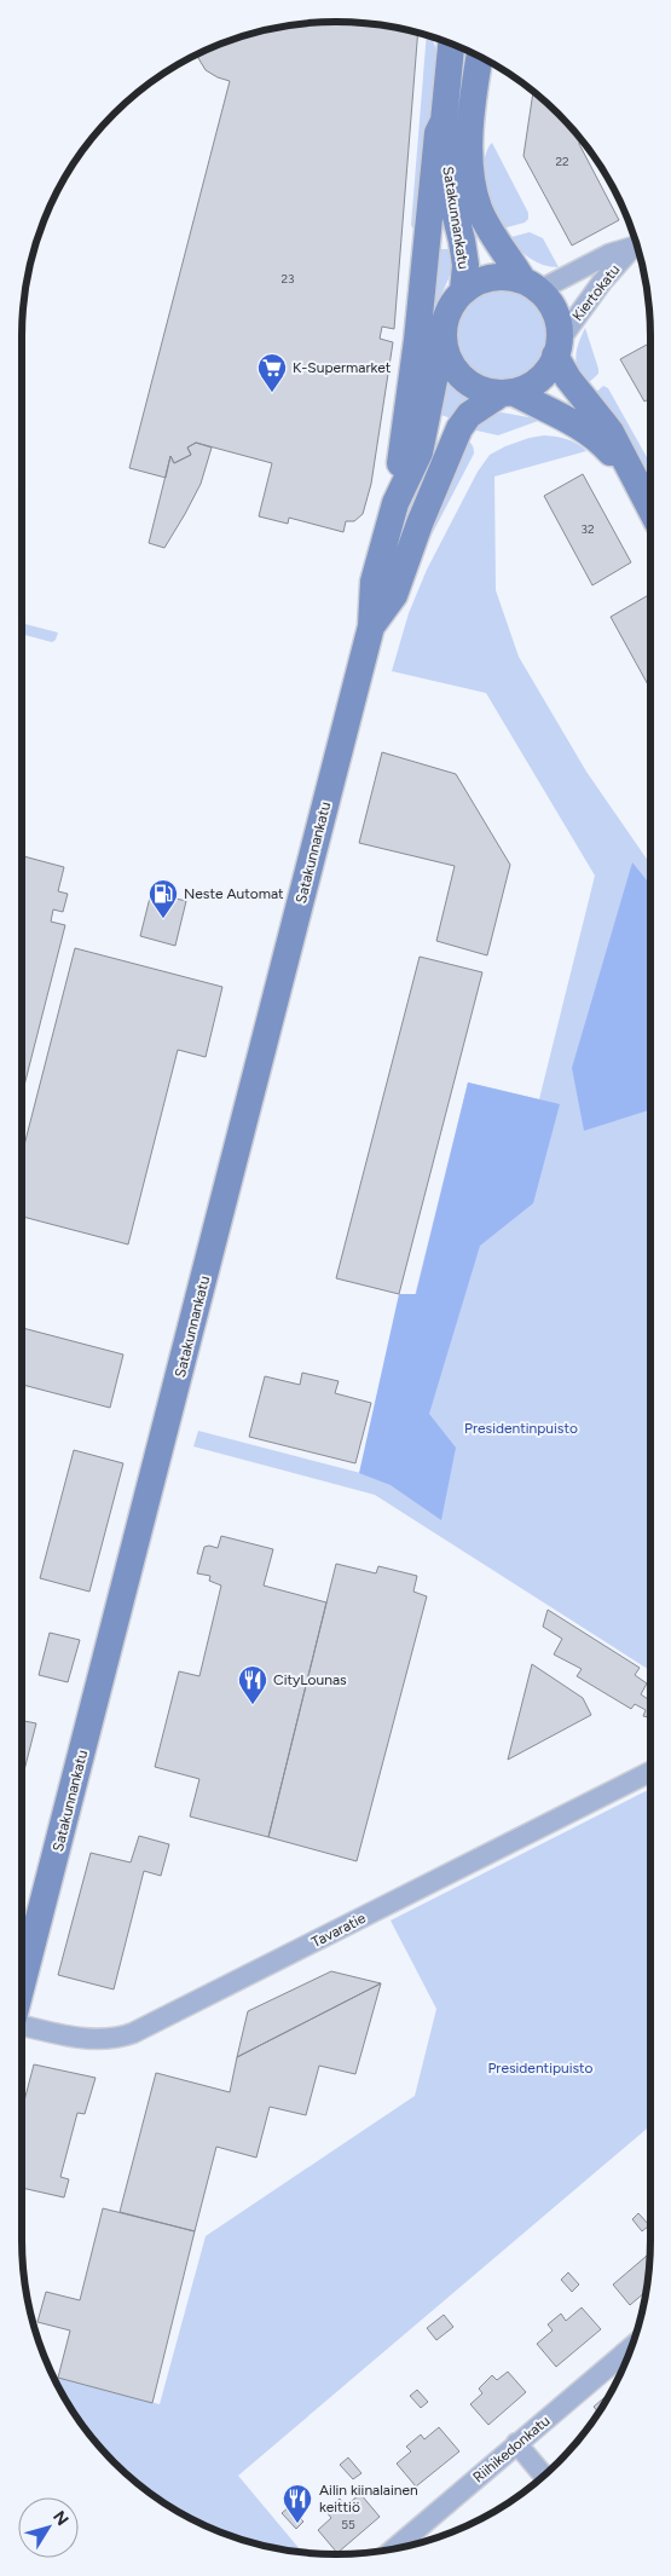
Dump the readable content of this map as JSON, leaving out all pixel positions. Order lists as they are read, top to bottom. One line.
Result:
{"streets":{"main road":["Satakunnankatu"],"street":["Kiertokatu","Tavaratie","Riihikedonkatu"]},"crossings":[["Satakunnankatu","Kiertokatu"]],"parks":["Presidentinpuisto","Presidentipuisto"],"places":{"supermarket":["K-Supermarket"],"fuel station":["Neste Automat"],"restaurant":["CityLounas","Ailin kiinalainen keittiö"]},"house_numbers":["22","23","32","55"],"north":"top right"}
